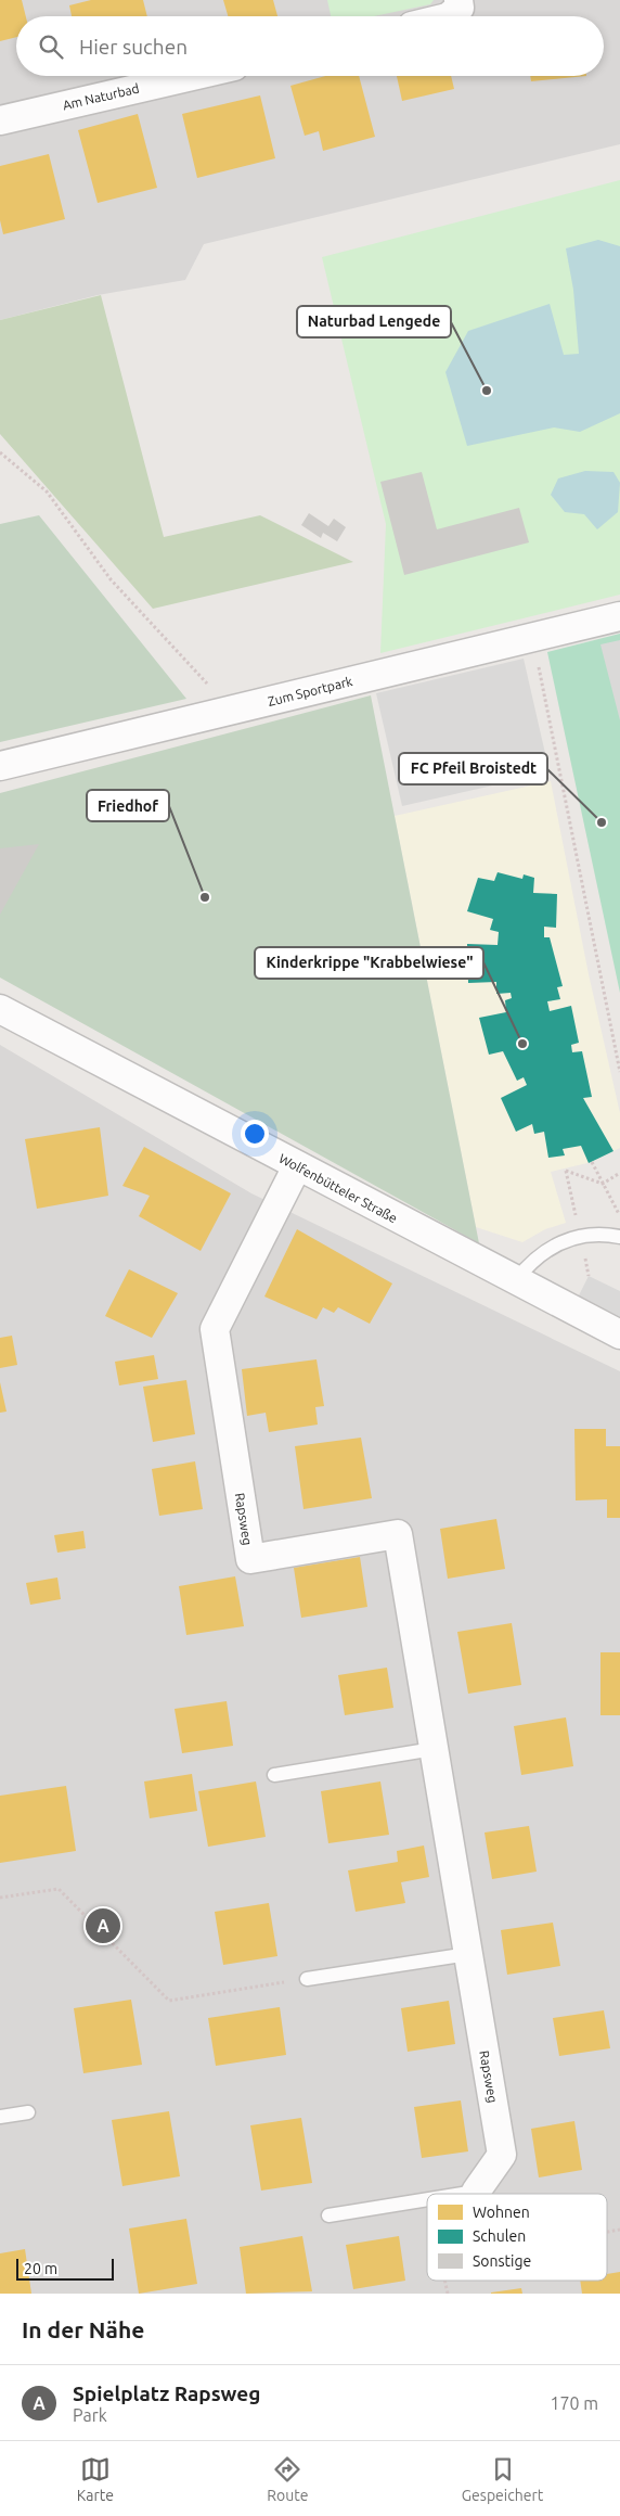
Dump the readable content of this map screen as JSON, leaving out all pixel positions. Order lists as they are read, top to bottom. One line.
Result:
{"streets":{"street":["Am Naturbad","Zum Sportpark","Wolfenbütteler Straße","Rapsweg"]},"crossings":[["Wolfenbütteler Straße","Rapsweg"]],"places":["Naturbad Lengede","FC Pfeil Broistedt","Friedhof","Kinderkrippe \"Krabbelwiese\""],"legend":["Wohnen","Schulen","Sonstige"],"scale_bar":"20 m","page":{"search":"Hier suchen","pins":"A","scale":"20 m","heading":"In der Nähe","list":[{"mark":"A","name":"Spielplatz Rapsweg","note":"Park","value":"170 m"}],"nav":["Karte","Route","Gespeichert"]}}
